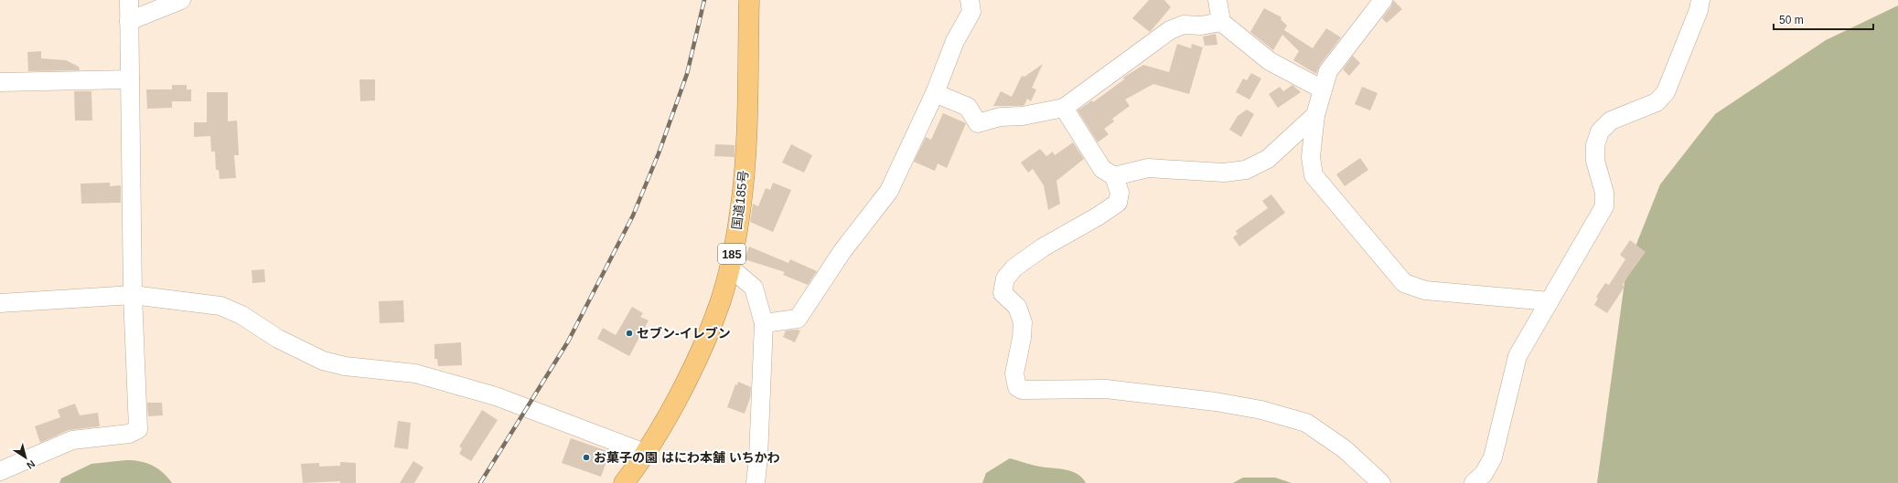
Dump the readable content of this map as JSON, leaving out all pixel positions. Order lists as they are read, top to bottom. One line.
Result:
{"streets":{"highway":["国道185号","185"]},"places":["セブン-イレブン","お菓子の園 はにわ本舗 いちかわ"],"scale_bar":"50 m","north":"bottom right"}
